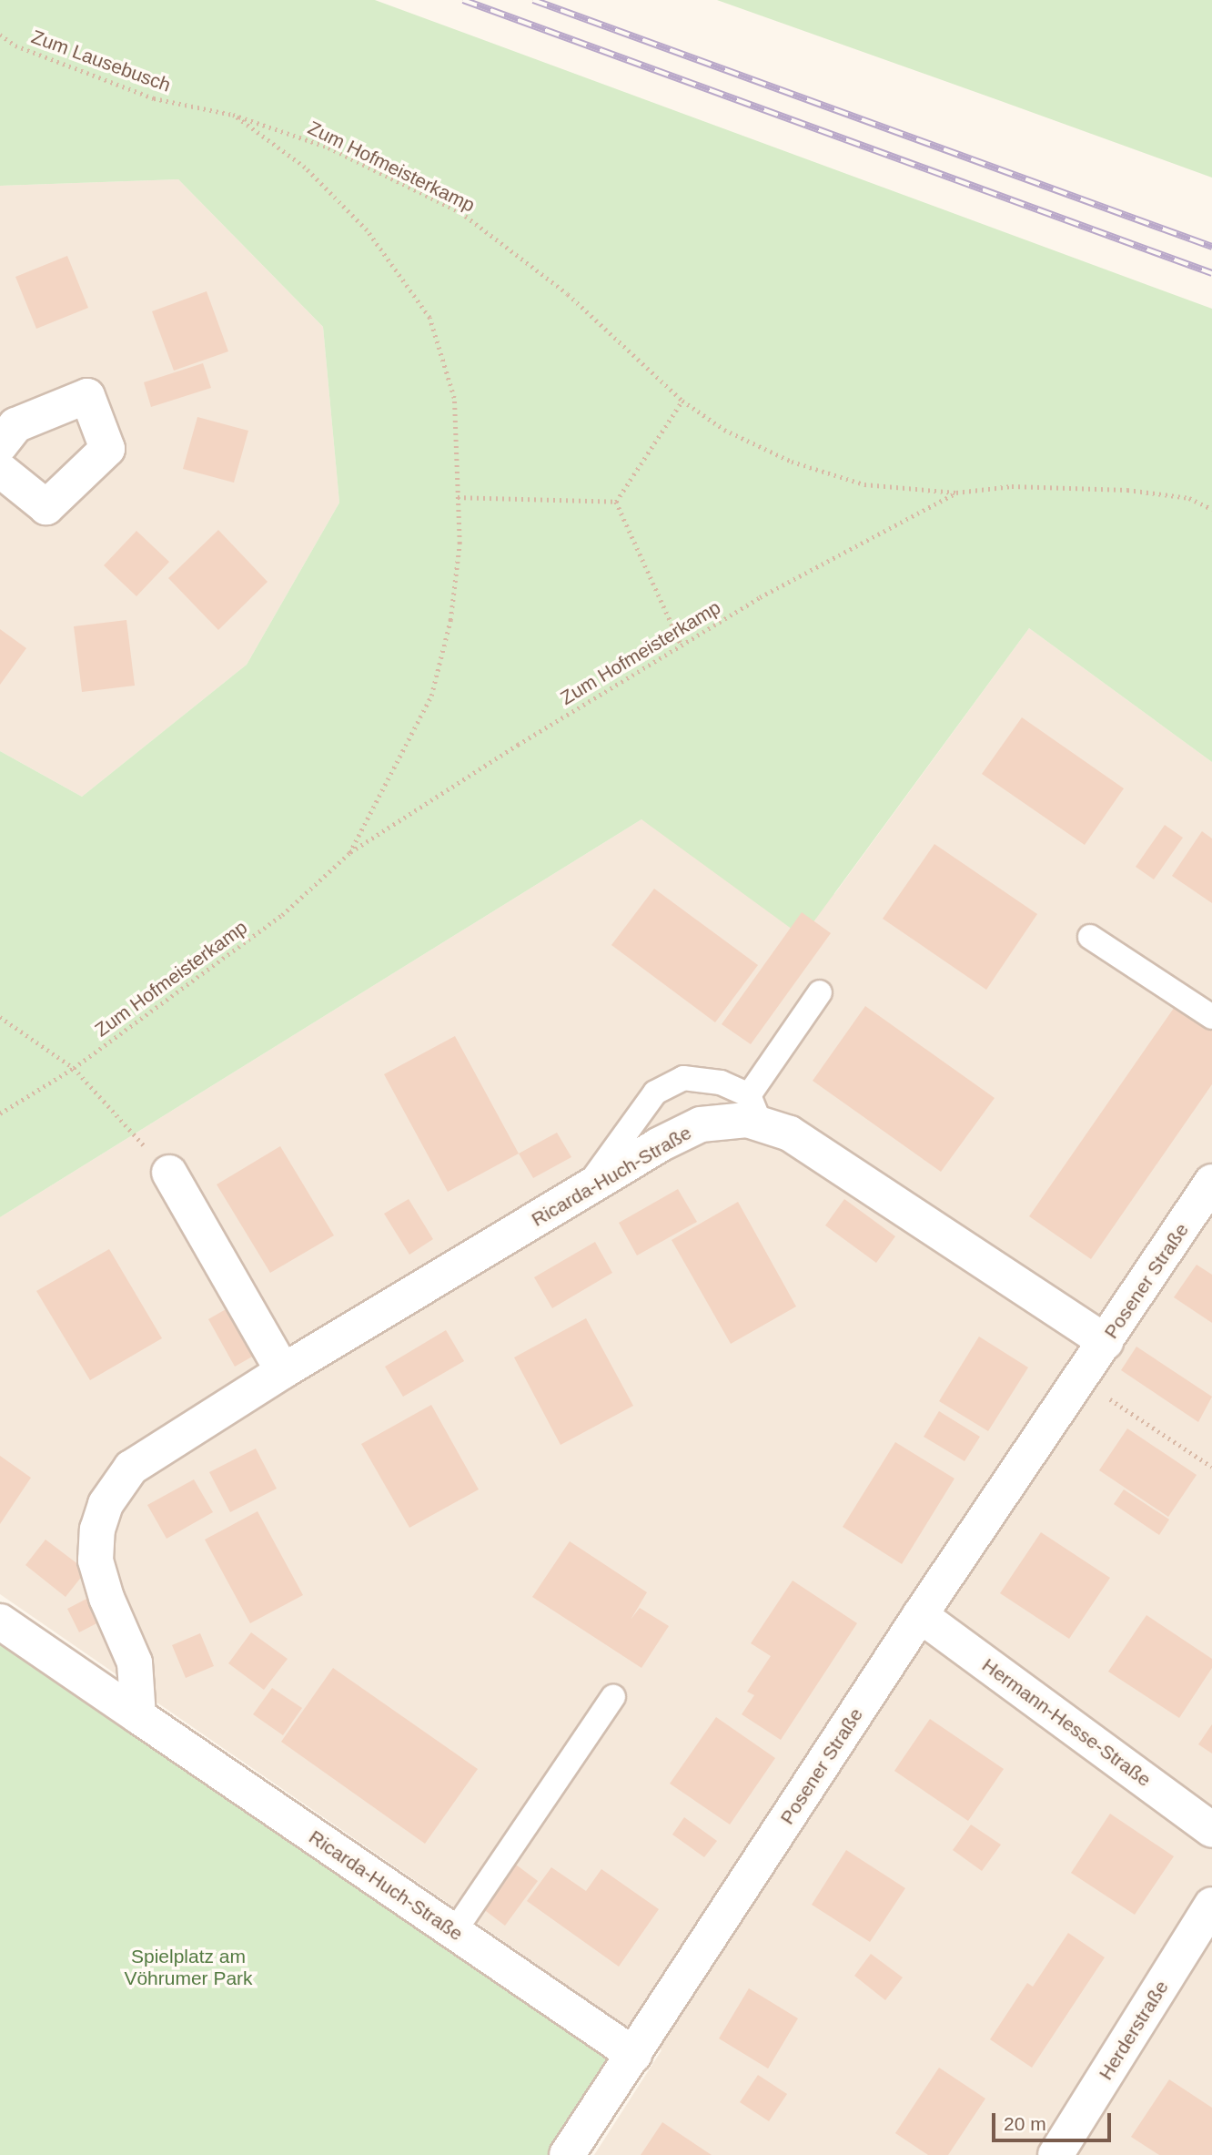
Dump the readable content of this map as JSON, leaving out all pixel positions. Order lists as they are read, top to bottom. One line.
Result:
{"streets":{"street":["Ricarda-Huch-Straße","Posener Straße","Hermann-Hesse-Straße","Herderstraße"],"path":["Zum Lausebusch","Zum Hofmeisterkamp"]},"crossings":[["Zum Lausebusch","Zum Hofmeisterkamp"],["Ricarda-Huch-Straße","Posener Straße"],["Posener Straße","Hermann-Hesse-Straße"]],"parks":["Spielplatz am Vöhrumer Park"],"scale_bar":"20 m"}
